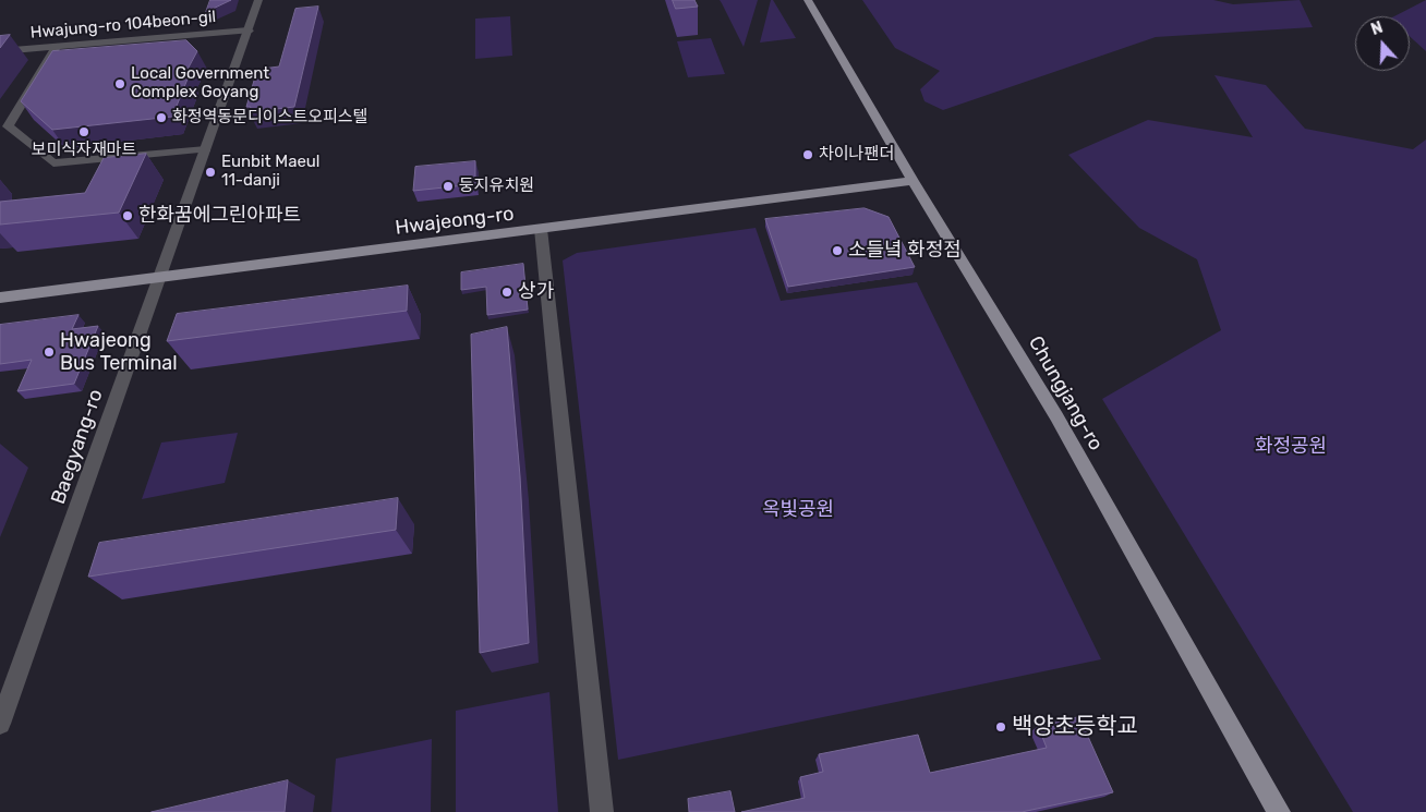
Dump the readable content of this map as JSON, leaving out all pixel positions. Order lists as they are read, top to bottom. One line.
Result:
{"streets":{"main road":["Hwajeong-ro","Chungjang-ro"],"street":["Hwajung-ro 104beon-gil","Baegyang-ro"]},"crossings":[["Hwajung-ro 104beon-gil","Baegyang-ro"],["Hwajeong-ro","Chungjang-ro"],["Hwajeong-ro","Baegyang-ro"]],"parks":["화정공원","옥빛공원"],"places":["Local Government Complex Goyang","화정역동문디이스트오피스텔","보미식자재마트","차이나팬더","Eunbit Maeul 11-danji","둥지유치원","한화꿈에그린아파트","소들녘 화정점","상가","Hwajeong Bus Terminal","백양초등학교"],"north":"top"}
